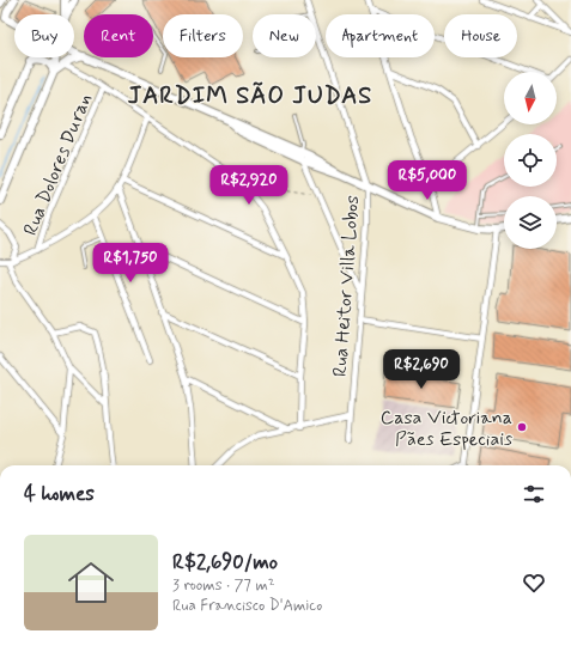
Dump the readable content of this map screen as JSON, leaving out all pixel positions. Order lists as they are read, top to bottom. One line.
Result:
{"streets":{"street":["Rua Dolores Duran","Rua Heitor Villa Lobos"]},"districts":["JARDIM SÃO JUDAS"],"places":["Casa Victoriana Pães Especiais"],"north":"bottom","page":{"chip":["Buy","Rent","Filters","New","Apartment","House"],"price":["R$5,000","R$2,920","R$1,750","R$2,690"],"heading":"4 homes","list":[{"name":"R$2,690/mo","note":"3 rooms · 77 m² · Rua Francisco D'Amico"}]}}
